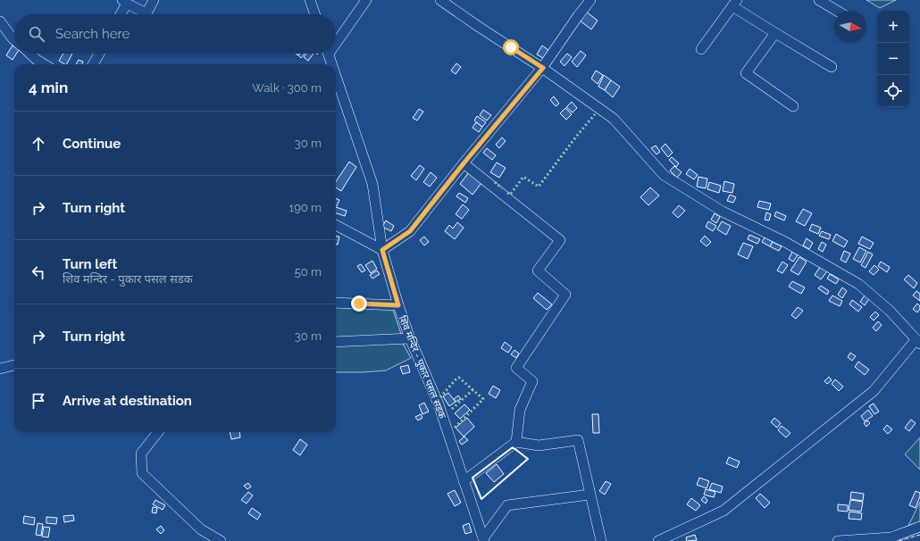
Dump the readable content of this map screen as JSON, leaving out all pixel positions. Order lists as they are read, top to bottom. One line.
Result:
{"streets":{"street":["शिव मन्दिर - पुकार पसल सडक"]},"north":"right","page":{"map_buttons":["+","−"],"search":"Search here","heading":["4 min","Walk · 300 m"],"list":[["Continue","30 m"],["Turn right","190 m"],["Turn left","शिव मन्दिर - पुकार पसल सडक","50 m"],["Turn right","30 m"],"Arrive at destination"]}}
